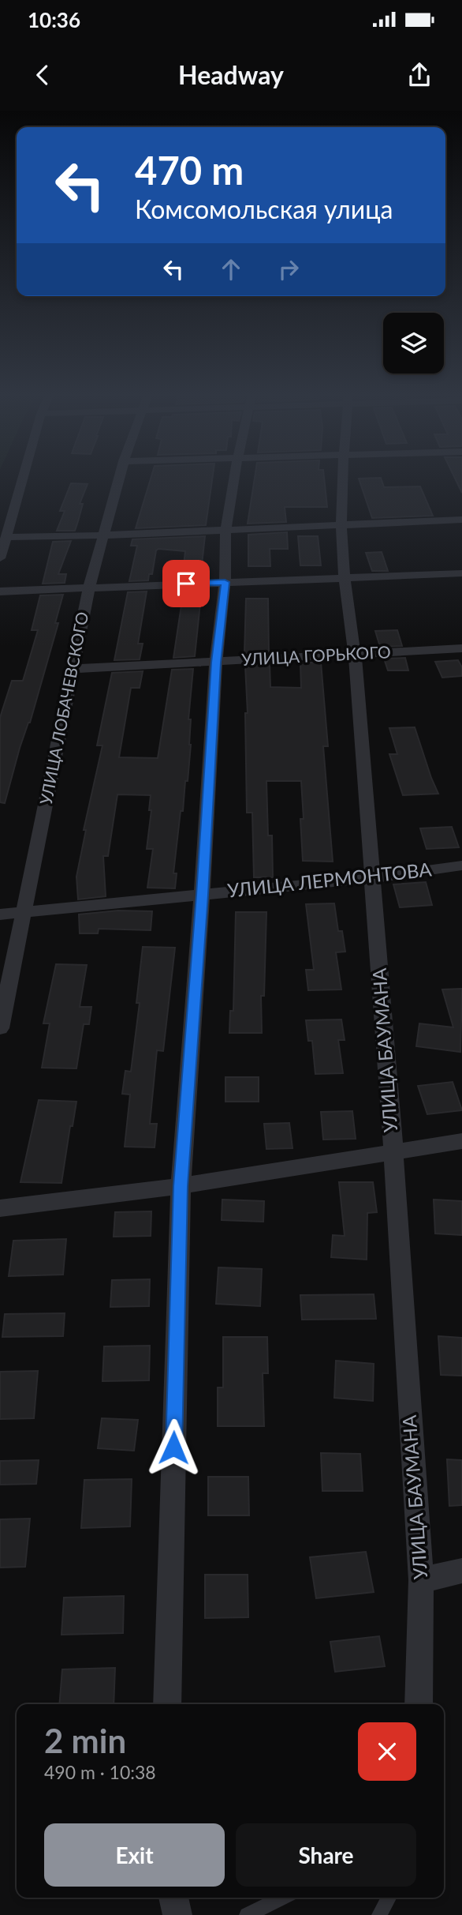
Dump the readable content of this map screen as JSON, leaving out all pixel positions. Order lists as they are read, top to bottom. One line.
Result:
{"streets":{"street":["УЛИЦА ГОРЬКОГО","УЛИЦА ЛОБАЧЕВСКОГО","УЛИЦА ЛЕРМОНТОВА","УЛИЦА БАУМАНА"]},"crossings":[["УЛИЦА ГОРЬКОГО","УЛИЦА ЛОБАЧЕВСКОГО"],["УЛИЦА ГОРЬКОГО","УЛИЦА БАУМАНА"],["УЛИЦА ЛОБАЧЕВСКОГО","УЛИЦА ЛЕРМОНТОВА"],["УЛИЦА ЛЕРМОНТОВА","УЛИЦА БАУМАНА"]],"page":{"status":"10:36","header":"Headway","turn":["470 m","Комсомольская улица"],"heading":["2 min","490 m · 10:38"],"buttons":["Exit","Share"]}}
